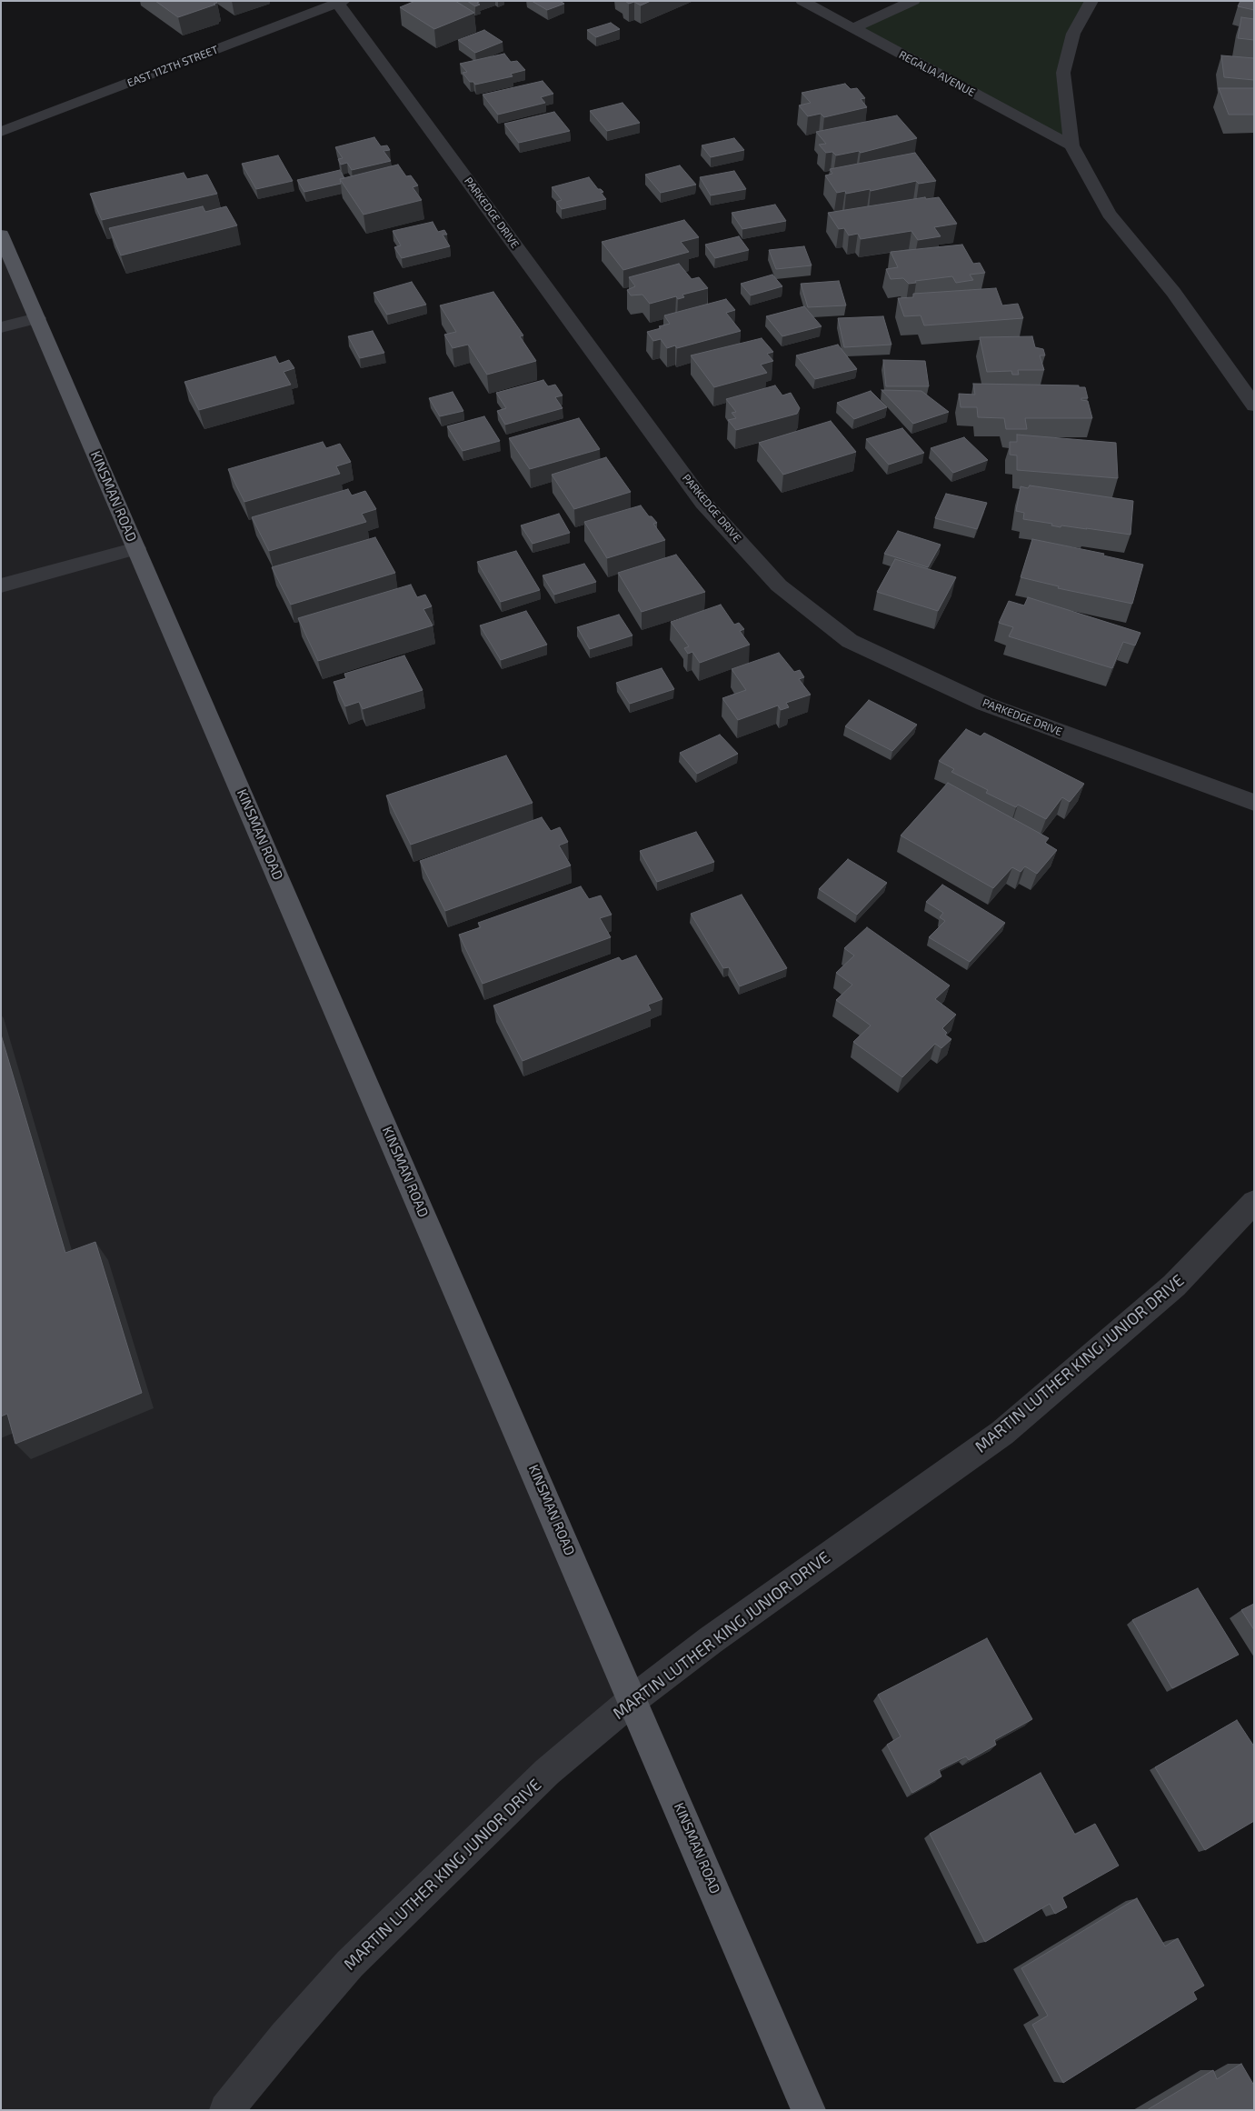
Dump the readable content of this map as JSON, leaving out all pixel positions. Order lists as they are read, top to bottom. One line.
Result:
{"streets":{"main road":["KINSMAN ROAD"],"street":["EAST 112TH STREET","REGALIA AVENUE","PARKEDGE DRIVE","MARTIN LUTHER KING JUNIOR DRIVE"]},"crossings":[["EAST 112TH STREET","PARKEDGE DRIVE"],["KINSMAN ROAD","MARTIN LUTHER KING JUNIOR DRIVE"]]}
